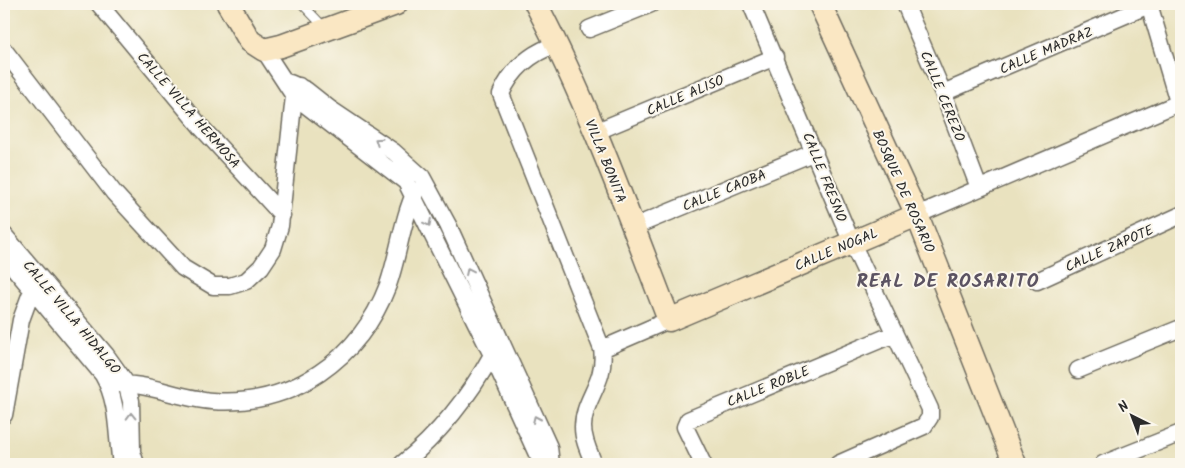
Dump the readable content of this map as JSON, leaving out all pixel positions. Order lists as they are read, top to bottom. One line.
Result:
{"streets":{"main road":["VILLA BONITA","BOSQUE DE ROSARIO","CALLE NOGAL"],"street":["CALLE MADRAZ","CALLE ALISO","CALLE CEREZO","CALLE VILLA HERMOSA","CALLE FRESNO","CALLE CAOBA","CALLE ZAPOTE","CALLE VILLA HIDALGO","CALLE ROBLE"]},"crossings":[["CALLE MADRAZ","CALLE CEREZO"],["CALLE ALISO","VILLA BONITA"],["CALLE ALISO","CALLE FRESNO"],["CALLE CEREZO","CALLE NOGAL"],["VILLA BONITA","CALLE CAOBA"],["VILLA BONITA","CALLE NOGAL"],["CALLE FRESNO","CALLE CAOBA"],["CALLE FRESNO","CALLE NOGAL"],["CALLE FRESNO","CALLE ROBLE"],["BOSQUE DE ROSARIO","CALLE NOGAL"]],"districts":["REAL DE ROSARITO"],"north":"top left"}
